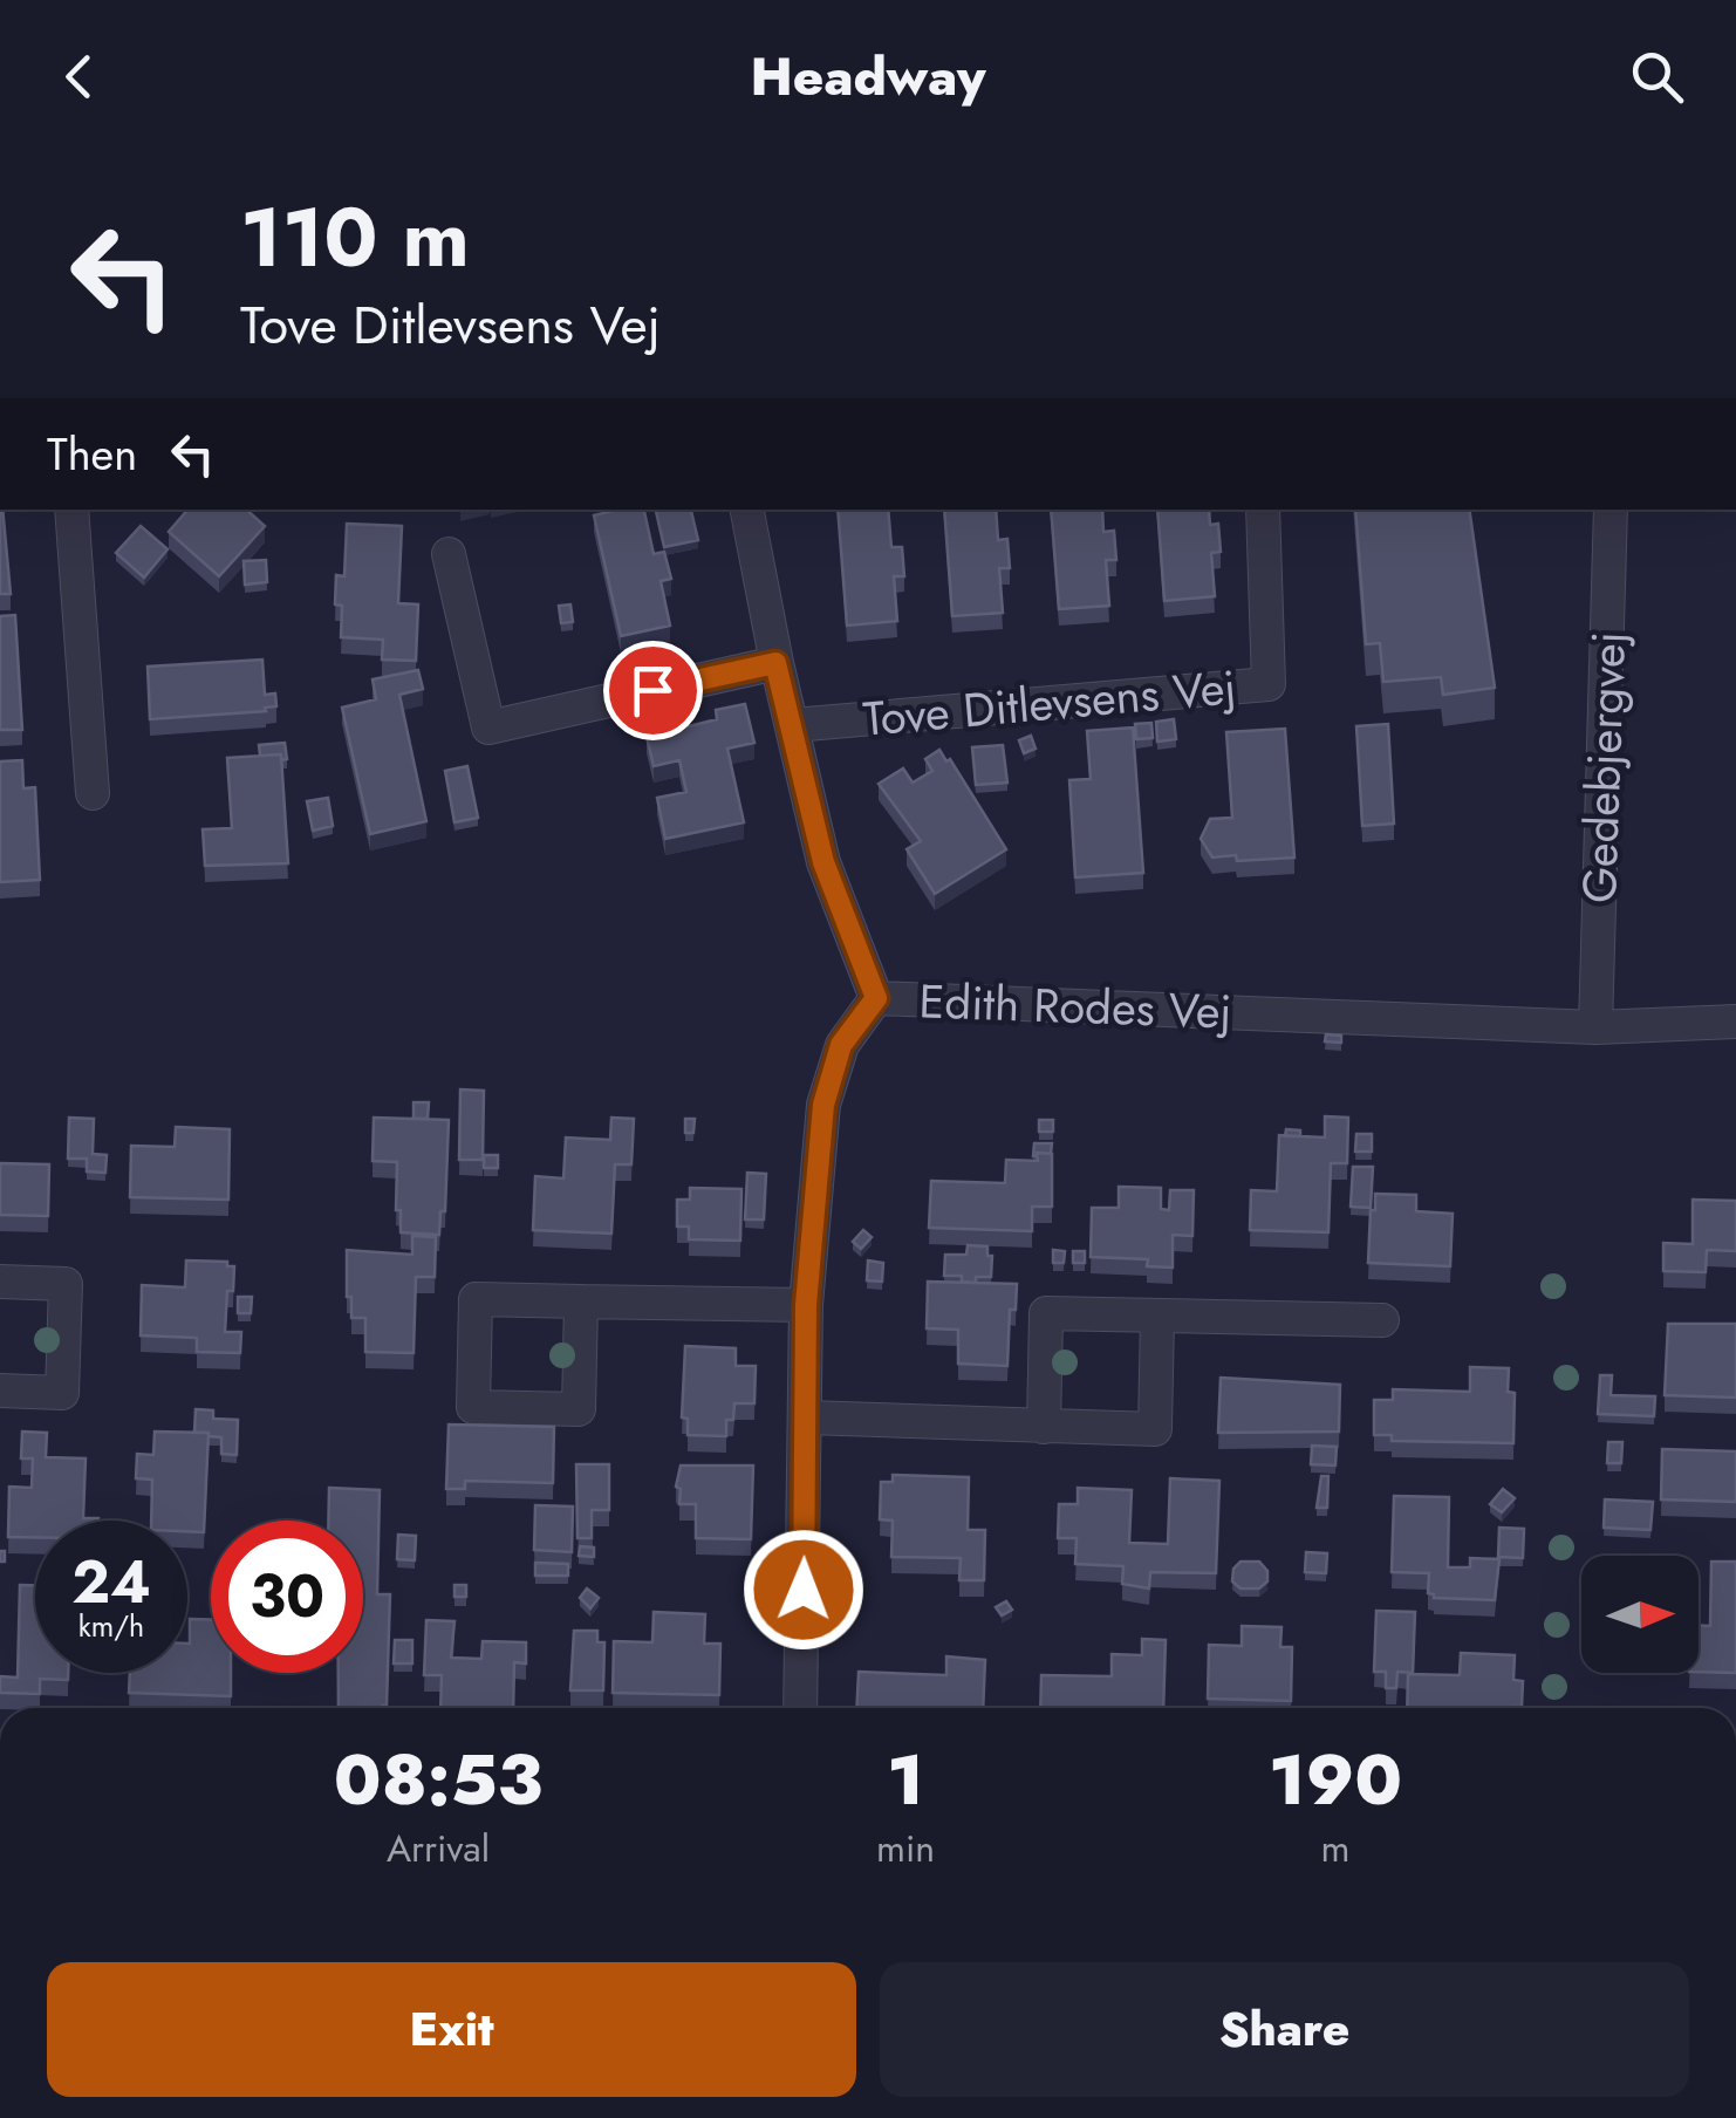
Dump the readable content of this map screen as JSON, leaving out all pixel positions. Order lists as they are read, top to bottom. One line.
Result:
{"streets":{"street":["Tove Ditlevsens Vej","Gedebjergvej","Edith Rodes Vej"]},"crossings":[["Tove Ditlevsens Vej","Edith Rodes Vej"],["Gedebjergvej","Edith Rodes Vej"]],"north":"right","page":{"header":"Headway","turn":["110 m","Tove Ditlevsens Vej"],"then":"Then","speed":"24 km/h","limit":"30","eta":["08:53","Arrival","1","min","190","m"],"buttons":["Exit","Share"]}}
